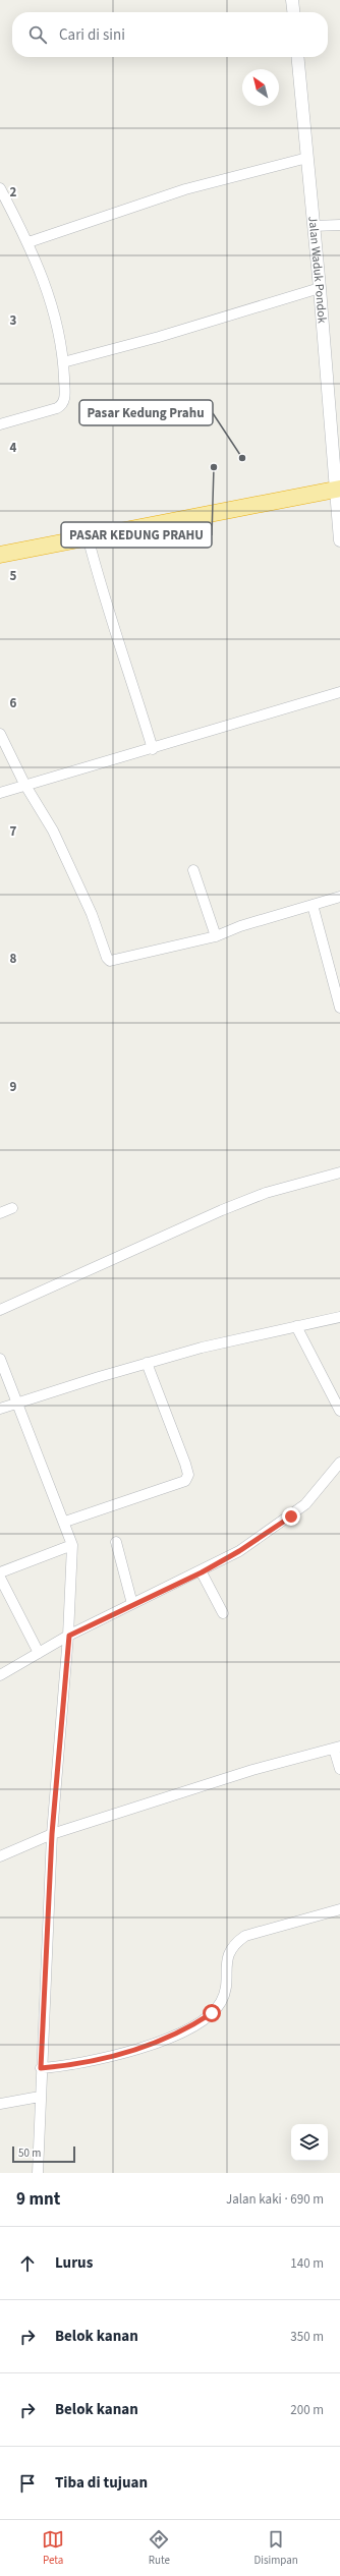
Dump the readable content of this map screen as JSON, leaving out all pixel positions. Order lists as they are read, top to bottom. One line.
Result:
{"streets":{"street":["Jalan Waduk Pondok"]},"places":["Pasar Kedung Prahu","PASAR KEDUNG PRAHU"],"scale_bar":"50 m","north":"top left","page":{"search":"Cari di sini","scale":"50 m","heading":["9 mnt","Jalan kaki · 690 m"],"list":[["Lurus","140 m"],["Belok kanan","350 m"],["Belok kanan","200 m"],"Tiba di tujuan"],"nav":["Peta","Rute","Disimpan"]},"grid":{"rows":["2","3","4","5","6","7","8","9"]}}
